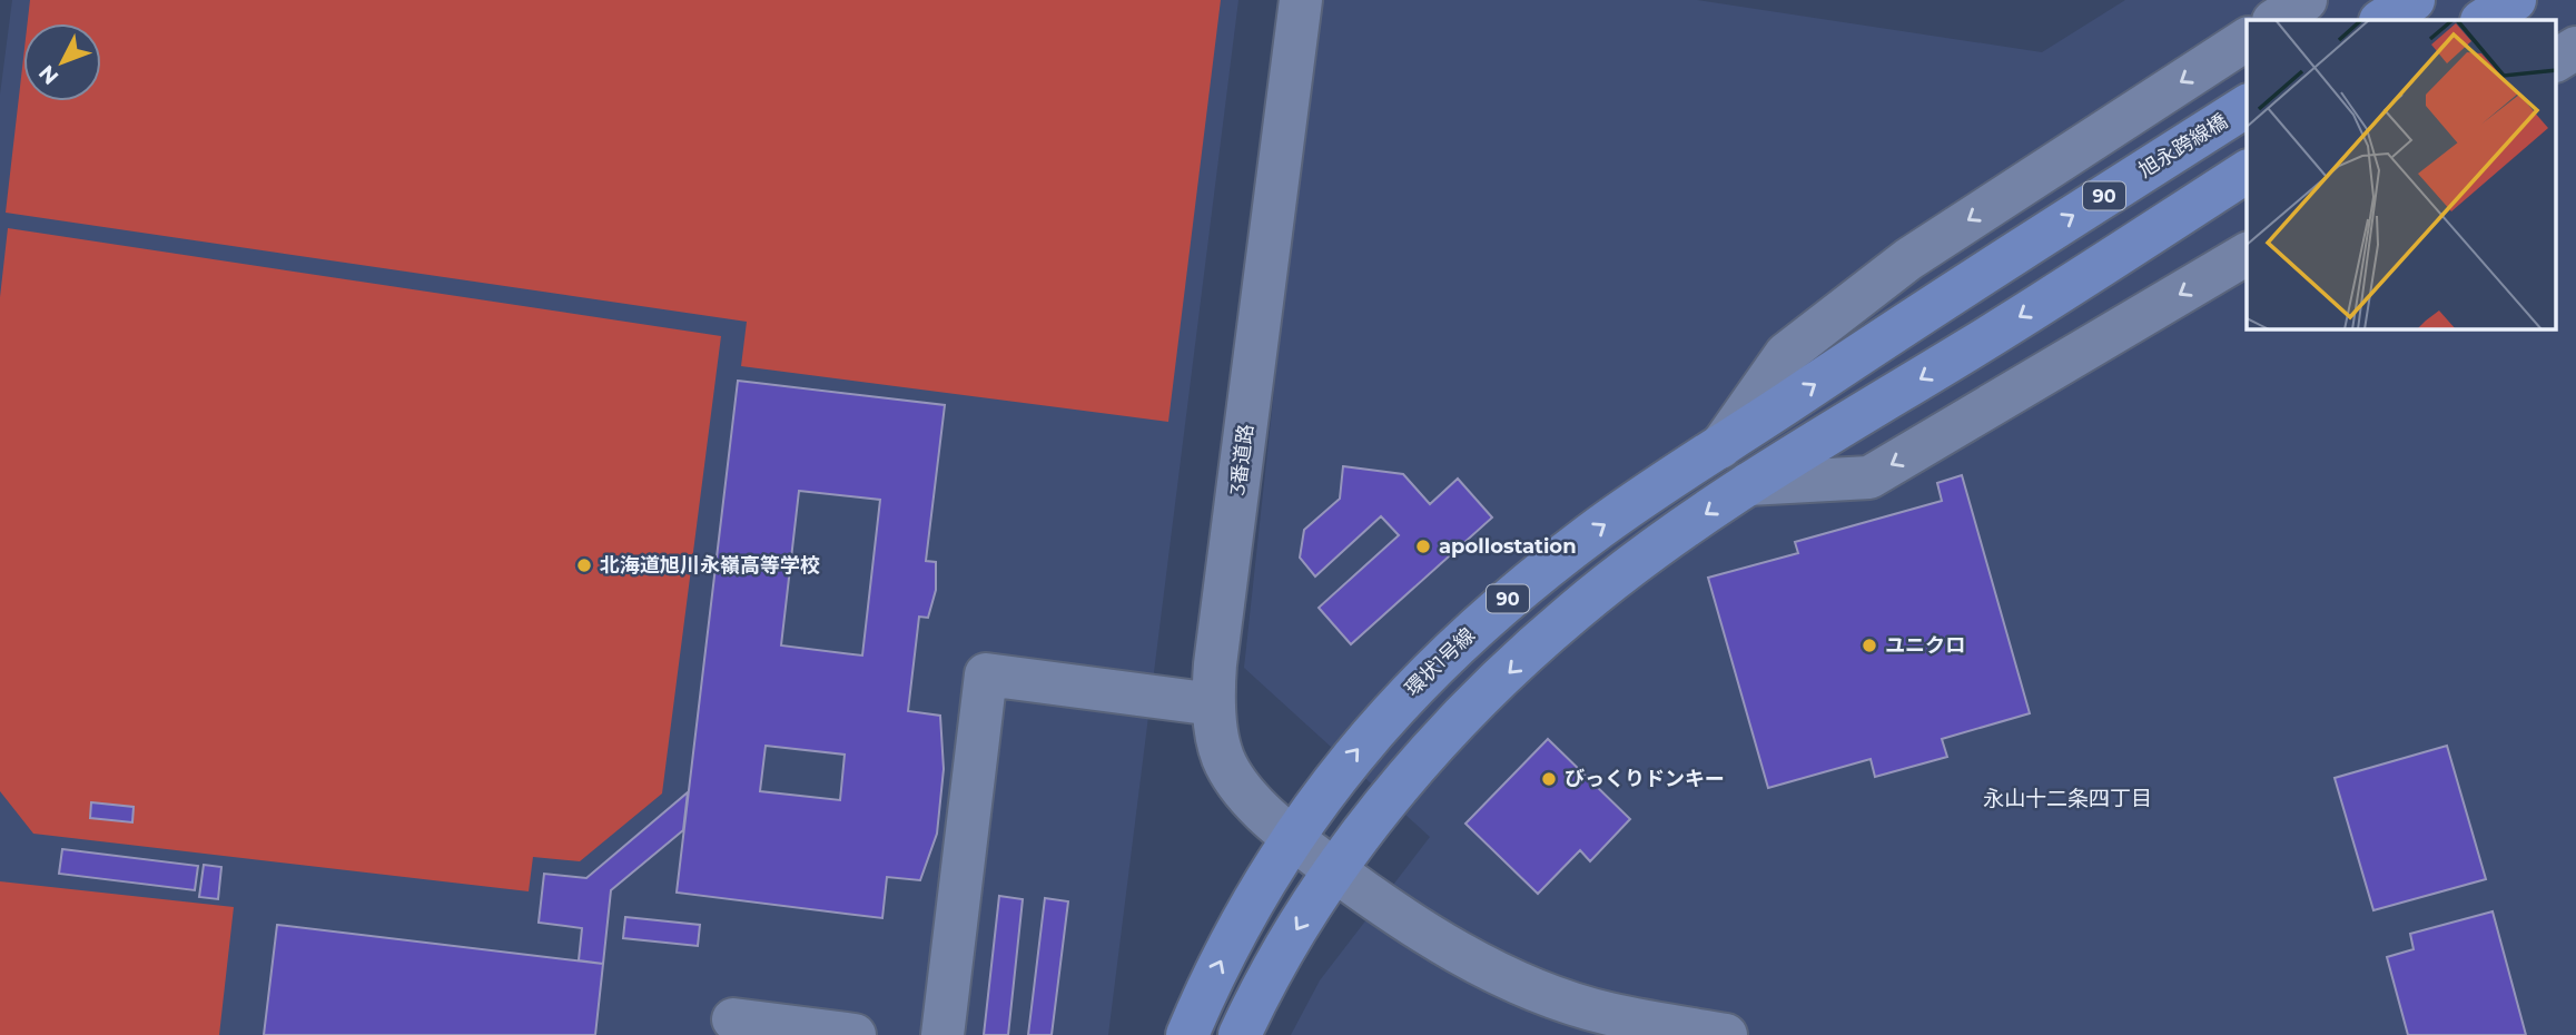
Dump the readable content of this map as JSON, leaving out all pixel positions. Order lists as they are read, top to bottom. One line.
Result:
{"streets":{"main road":["旭永跨線橋","90","環状1号線"],"street":["3番道路"]},"crossings":[["旭永跨線橋","環状1号線"],["3番道路","環状1号線"]],"districts":["永山十二条四丁目"],"places":["apollostation","北海道旭川永嶺高等学校","ユニクロ","びっくりドンキー"],"north":"bottom left"}
